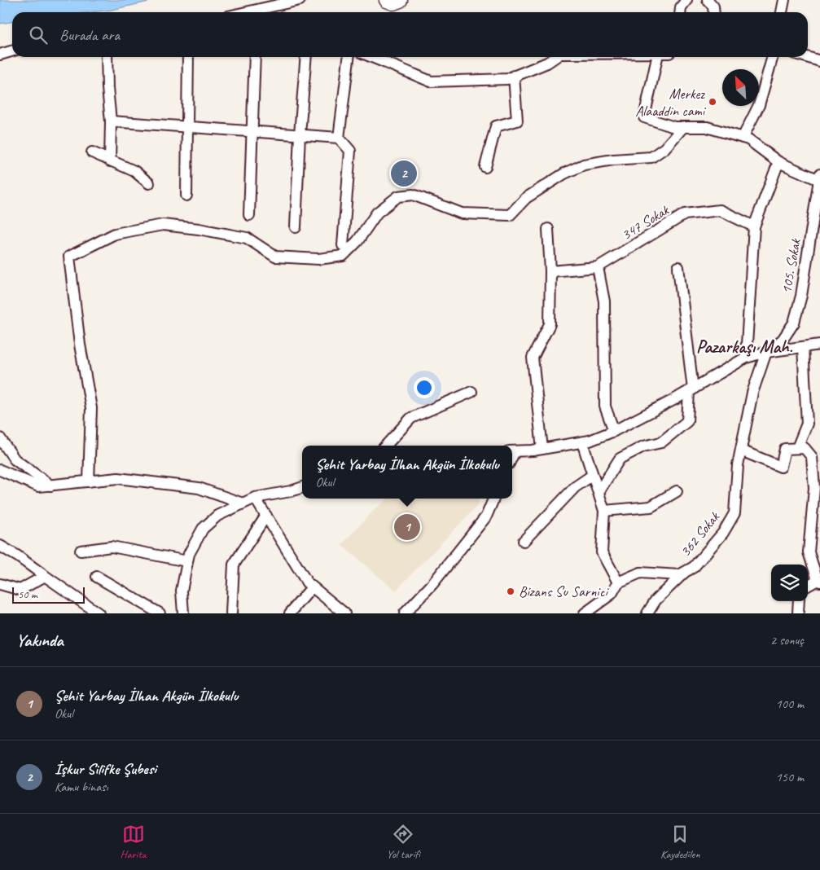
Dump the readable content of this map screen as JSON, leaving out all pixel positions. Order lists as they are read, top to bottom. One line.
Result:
{"streets":{"street":["347 Sokak","105. Sokak","362 Sokak"]},"crossings":[["105. Sokak","362 Sokak"]],"districts":["Pazarkaşı Mah."],"places":["Merkez Alaaddin cami","Bizans Su Sarnici"],"scale_bar":"50 m","north":"top left","page":{"search":"Burada ara","pins":["2","1"],"popup":["Şehit Yarbay İlhan Akgün İlkokulu","Okul"],"scale":"50 m","heading":["Yakında","2 sonuç"],"list":[{"mark":"1","name":"Şehit Yarbay İlhan Akgün İlkokulu","note":"Okul","value":"100 m"},{"mark":"2","name":"İşkur Silifke Şubesi","note":"Kamu binası","value":"150 m"}],"nav":["Harita","Yol tarifi","Kaydedilen"]}}
